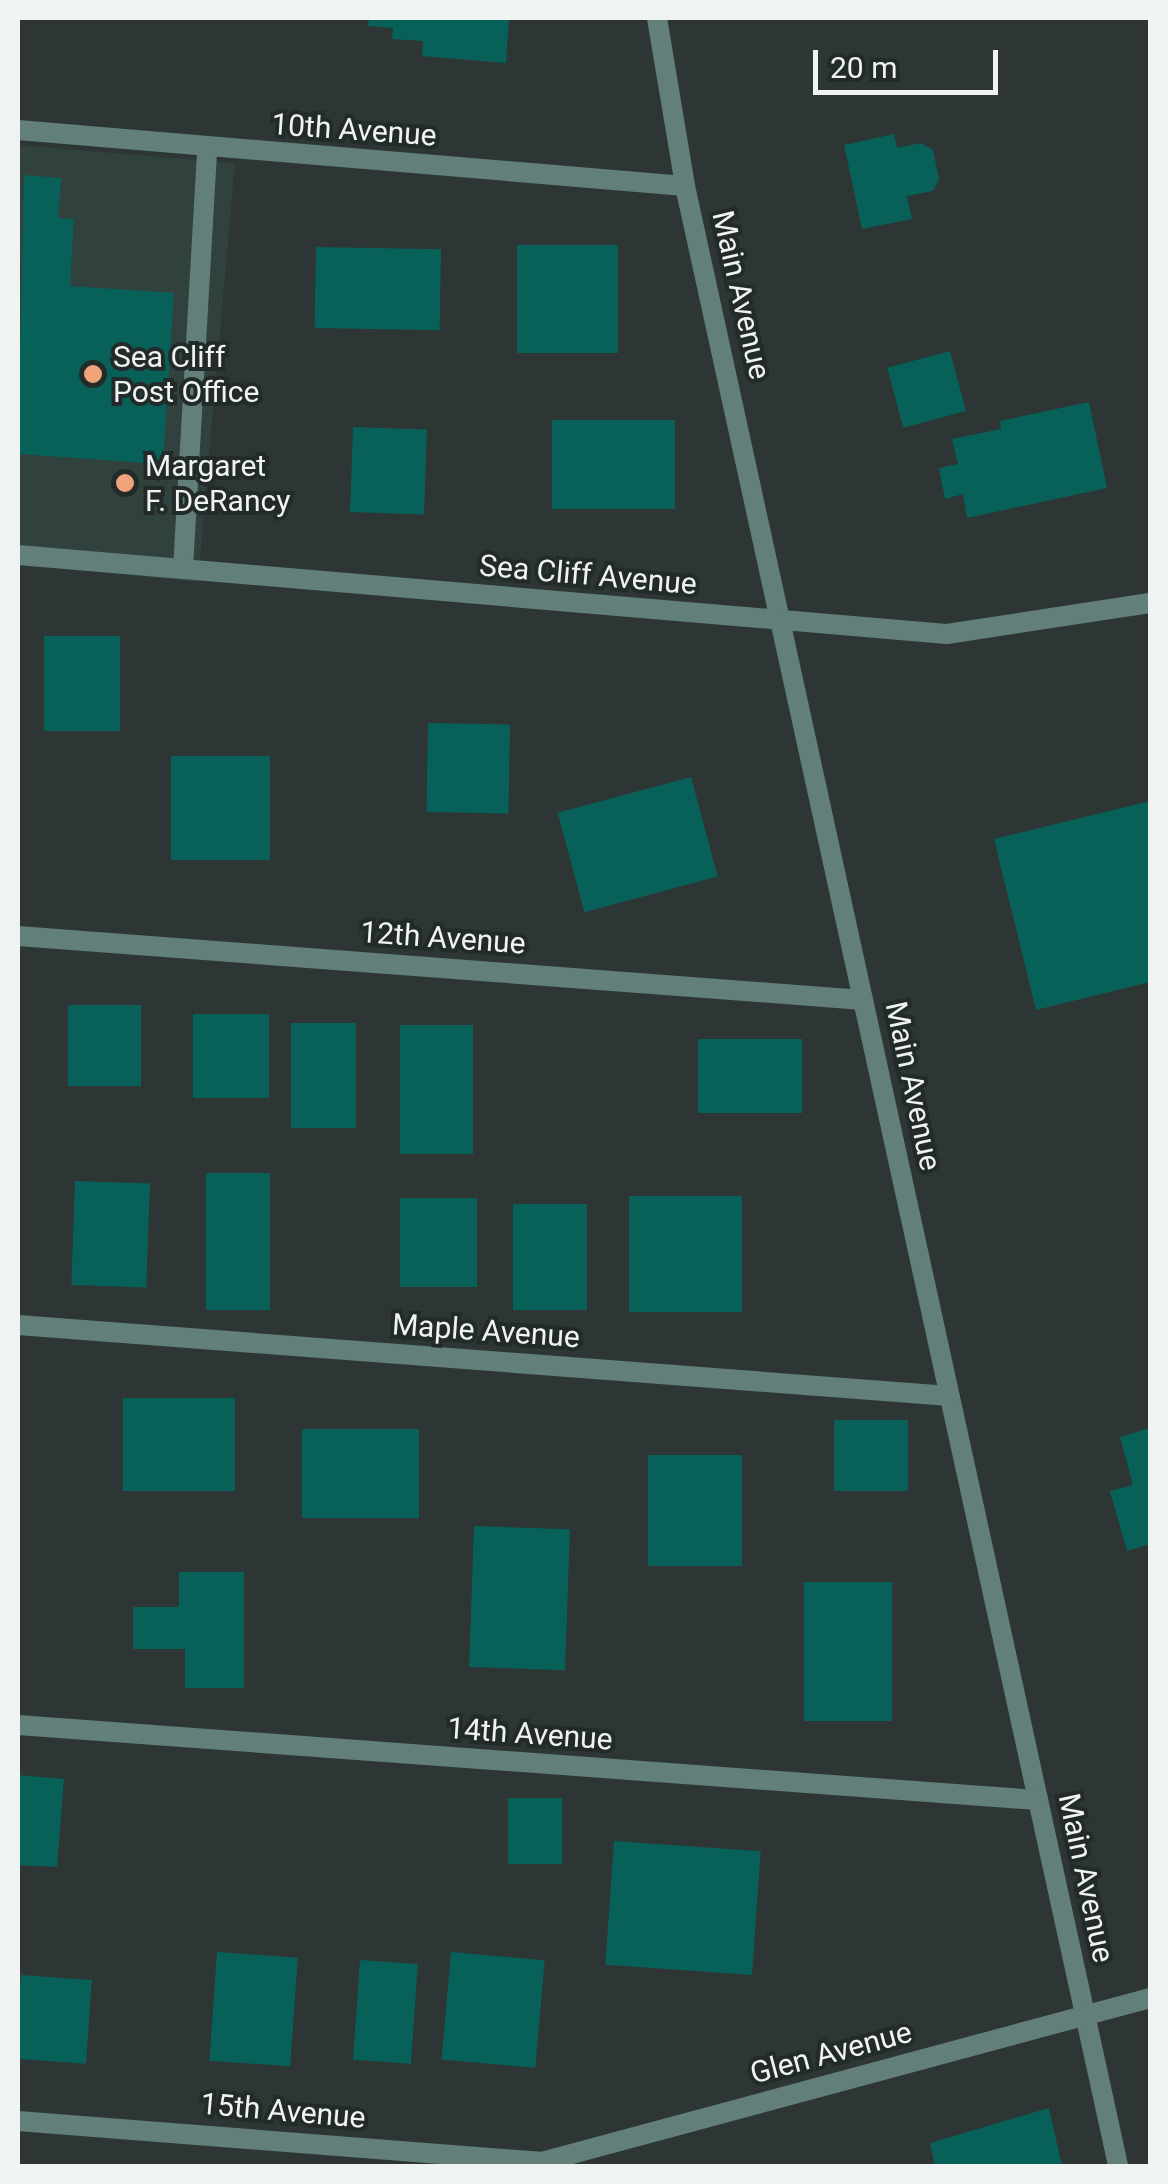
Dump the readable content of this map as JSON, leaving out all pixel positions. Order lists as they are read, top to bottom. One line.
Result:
{"streets":{"street":["10th Avenue","Main Avenue","Sea Cliff Avenue","12th Avenue","Maple Avenue","14th Avenue","Glen Avenue","15th Avenue"]},"crossings":[["10th Avenue","Main Avenue"],["Main Avenue","Sea Cliff Avenue"],["Main Avenue","12th Avenue"],["Main Avenue","Maple Avenue"],["Main Avenue","14th Avenue"],["Main Avenue","Glen Avenue"],["Glen Avenue","15th Avenue"]],"places":["Sea Cliff Post Office","Margaret F. DeRancy"],"scale_bar":"20 m"}
